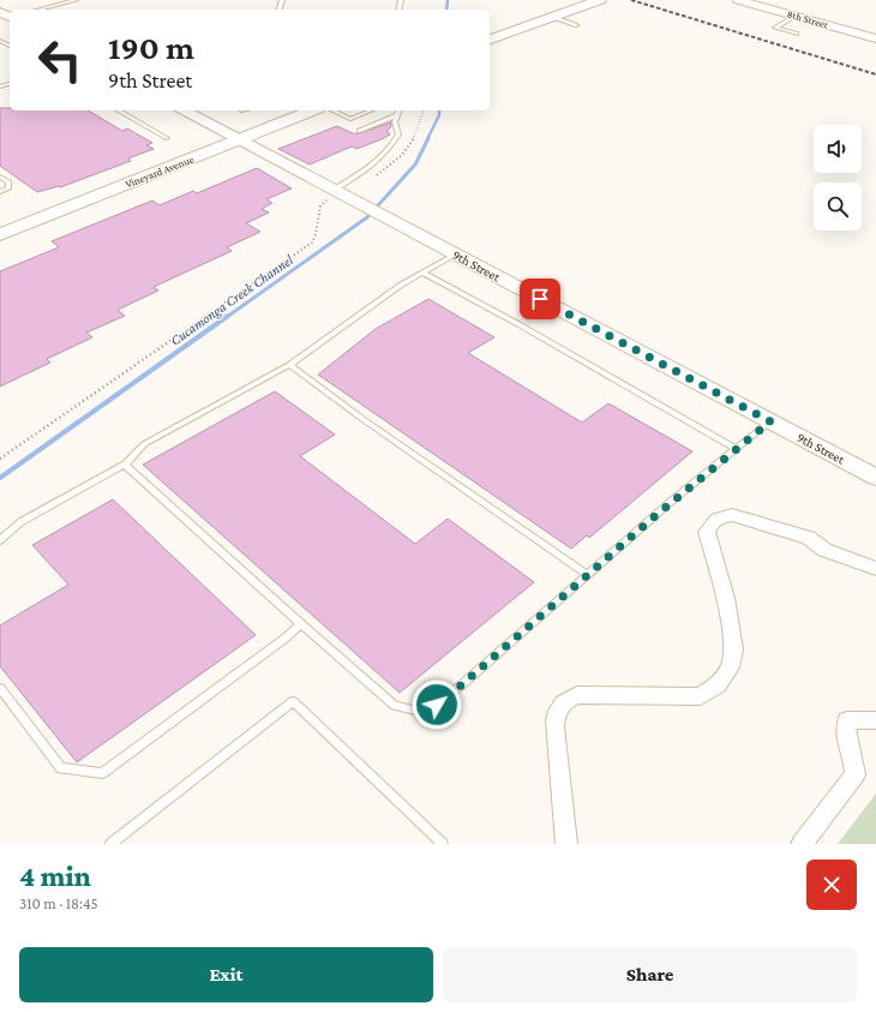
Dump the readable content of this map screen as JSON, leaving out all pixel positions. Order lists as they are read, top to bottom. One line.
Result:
{"streets":{"main road":["Vineyard Avenue"],"street":["8th Street","9th Street"]},"crossings":[["Vineyard Avenue","9th Street"]],"water":["Cucamonga Creek Channel"],"page":{"turn":["190 m","9th Street"],"heading":["4 min","310 m · 18:45"],"buttons":["Exit","Share"]}}
